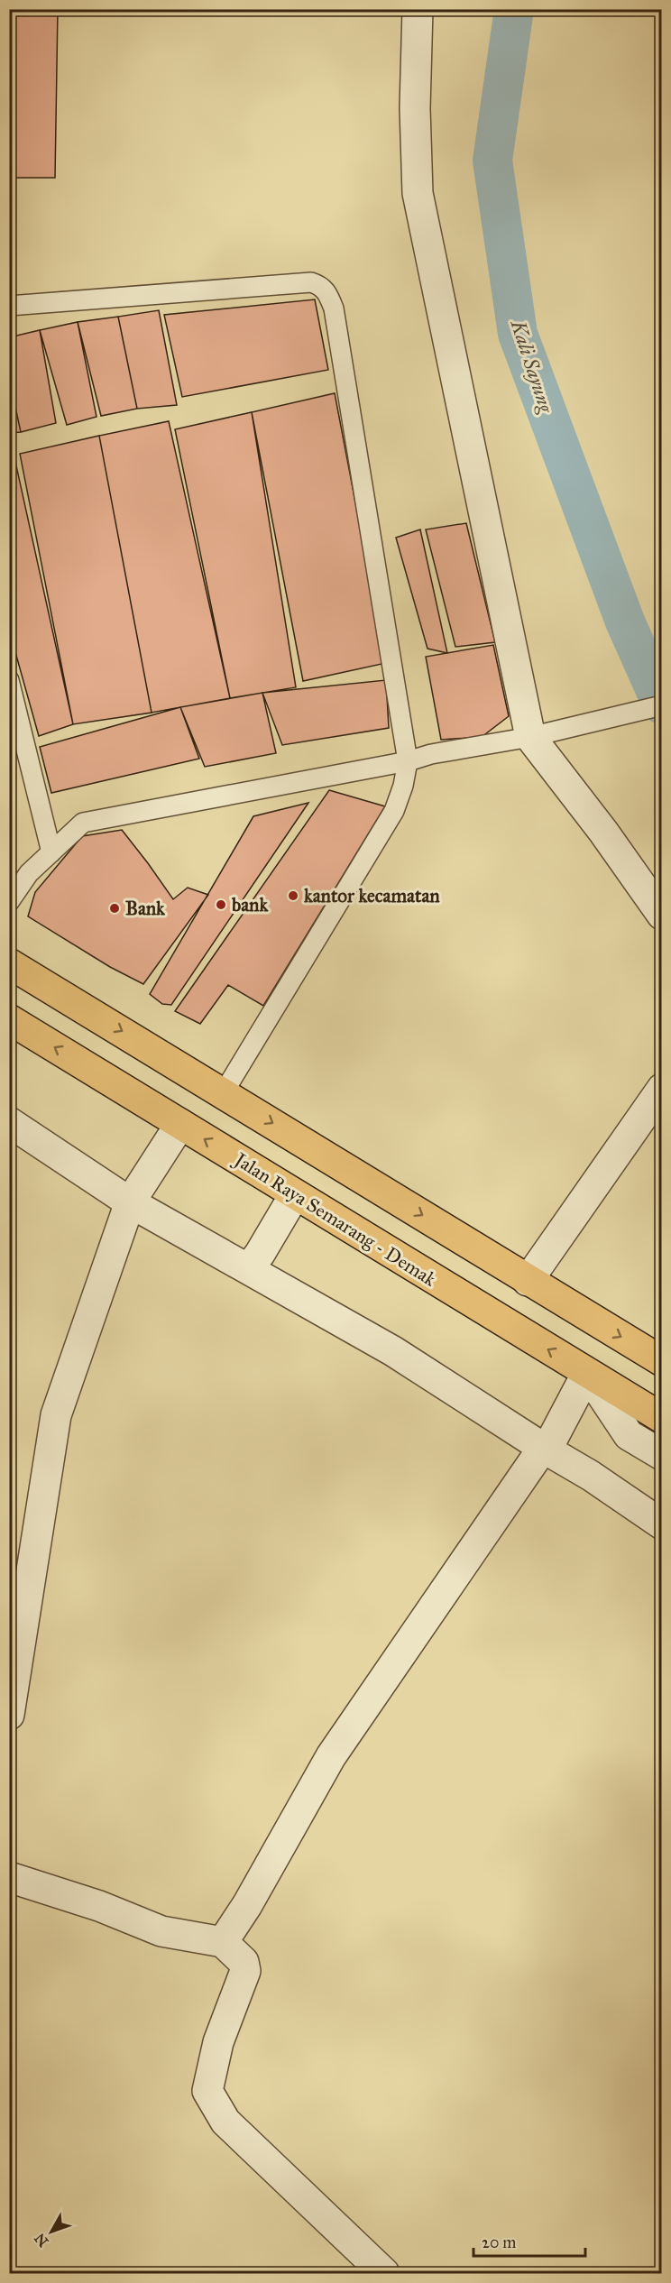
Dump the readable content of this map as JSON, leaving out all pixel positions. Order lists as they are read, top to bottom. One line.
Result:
{"streets":{"highway":["Jalan Raya Semarang - Demak"]},"water":["Kali Sayung"],"places":["kantor kecamatan","bank","Bank"],"scale_bar":"20 m","north":"bottom left"}
